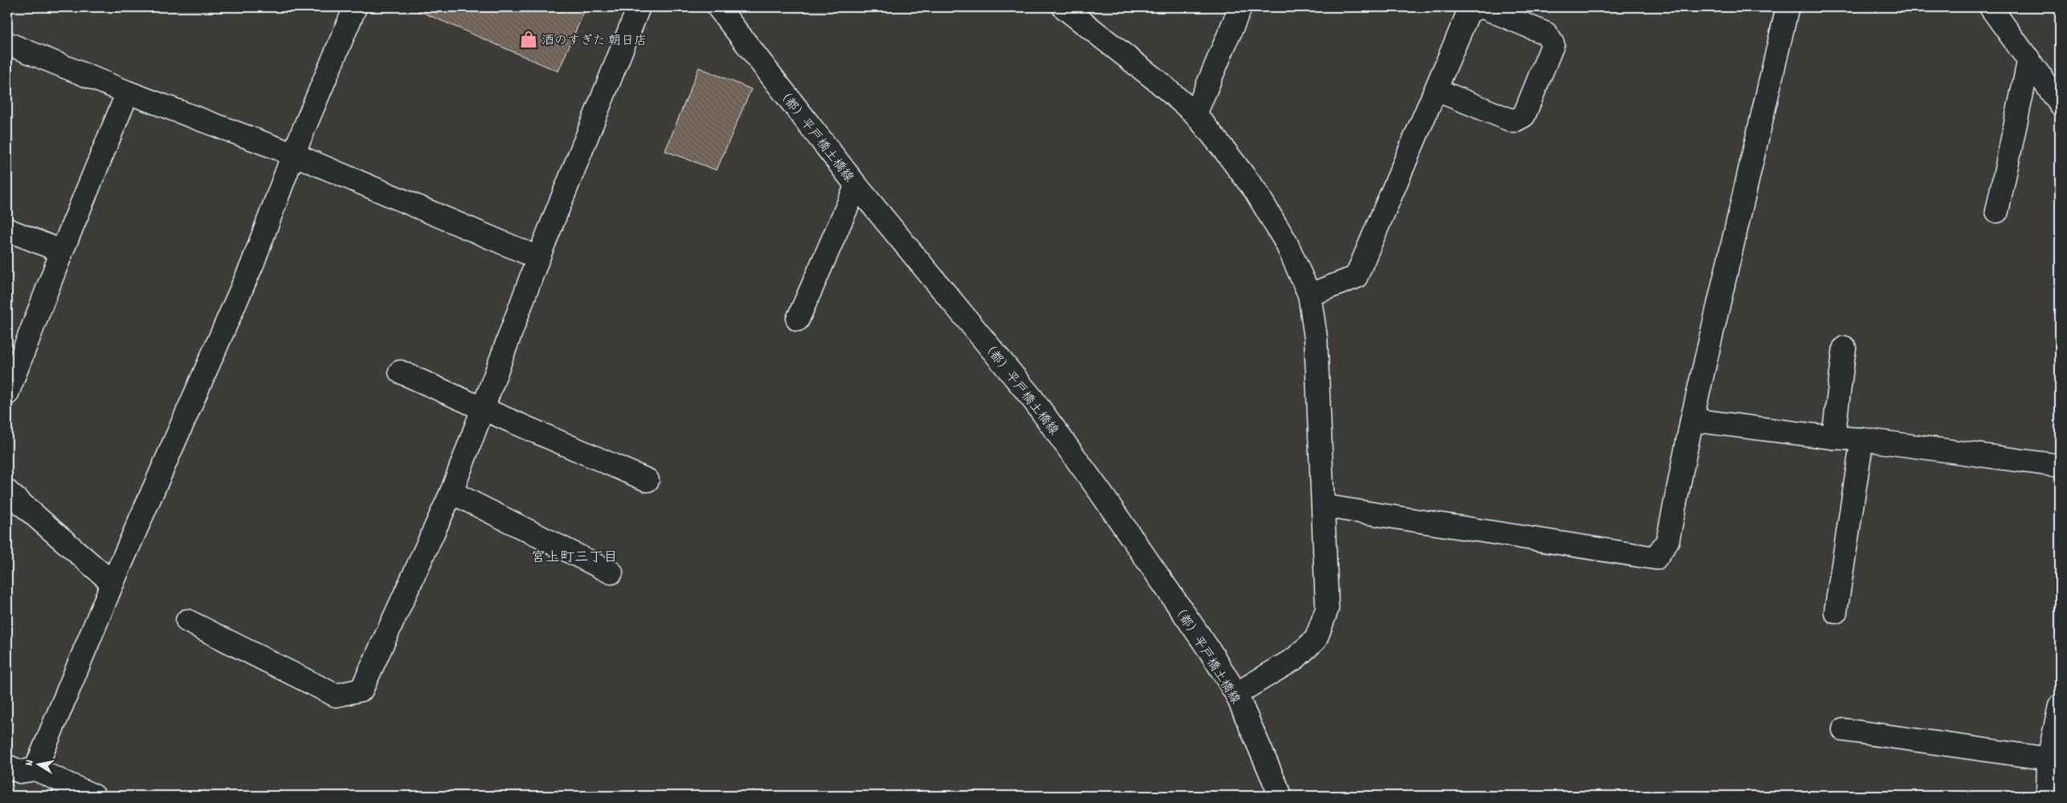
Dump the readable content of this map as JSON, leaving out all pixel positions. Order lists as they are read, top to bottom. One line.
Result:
{"streets":{"street":["（都）平戸橋土橋線"]},"districts":["宮上町三丁目"],"places":{"shop":["酒のすぎた 朝日店"]},"north":"left"}
